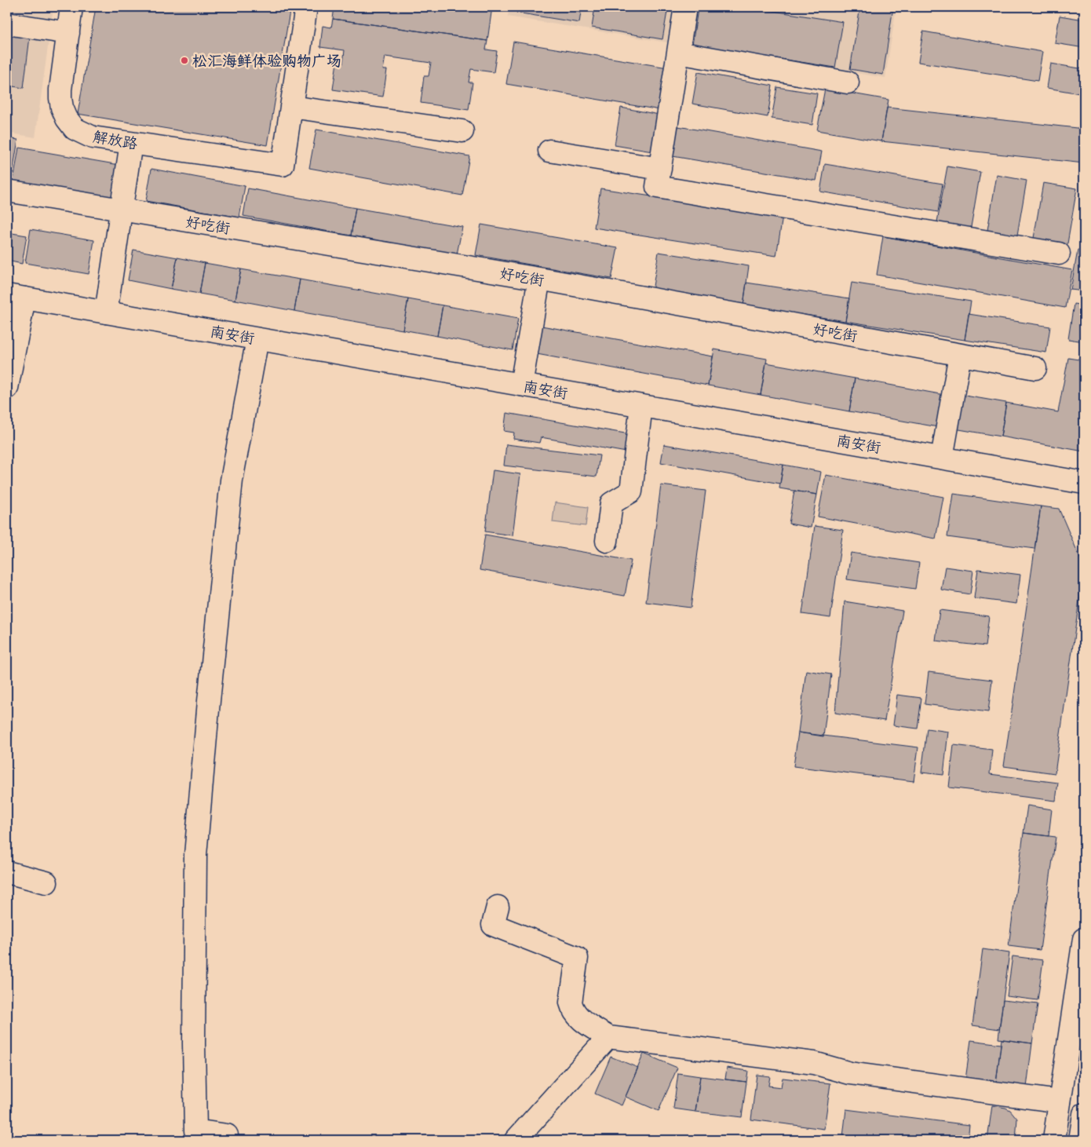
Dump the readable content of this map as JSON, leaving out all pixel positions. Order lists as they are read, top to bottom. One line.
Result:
{"streets":{"street":["解放路","好吃街","南安街"]},"places":["松汇海鲜体验购物广场"]}
